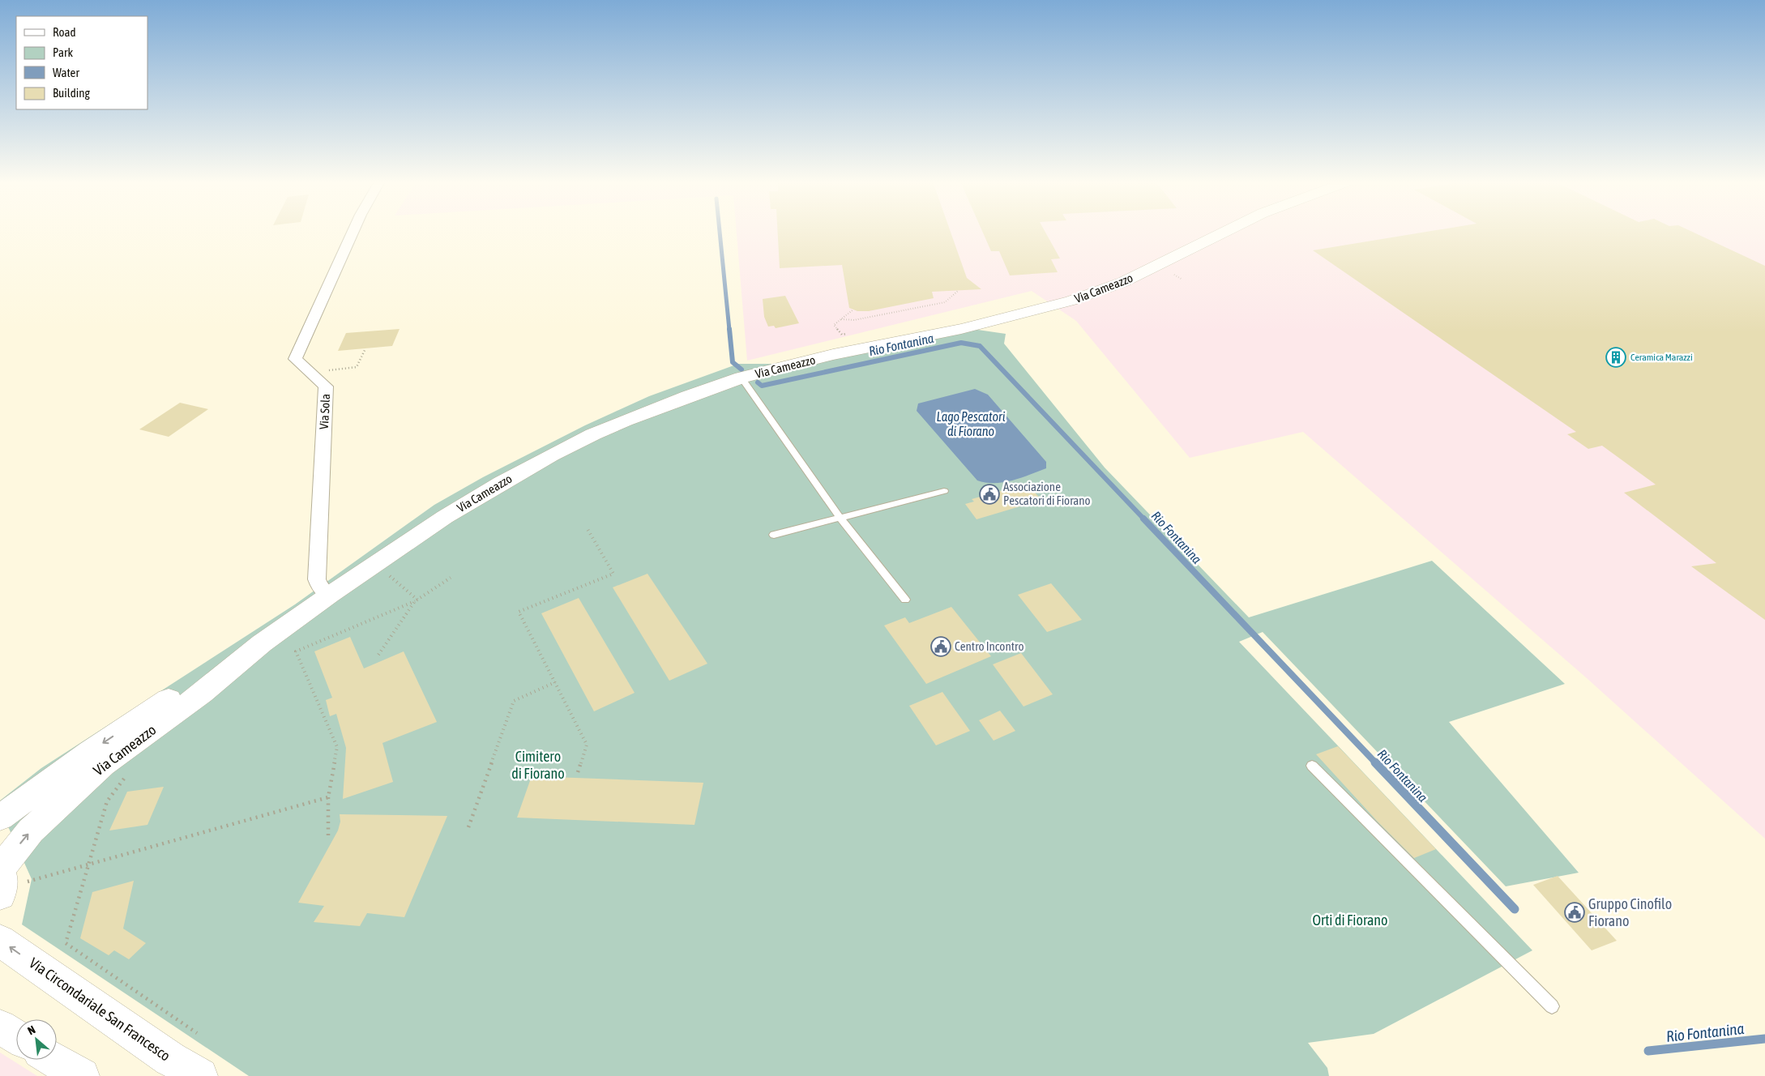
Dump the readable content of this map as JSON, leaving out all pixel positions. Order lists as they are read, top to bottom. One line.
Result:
{"streets":{"street":["Via Cameazzo","Via Sola","Via Circondariale San Francesco"]},"crossings":[["Via Cameazzo","Via Sola"]],"one_way":["Via Circondariale San Francesco"],"water":["Rio Fontanina","Lago Pescatori di Fiorano"],"parks":["Cimitero di Fiorano","Orti di Fiorano"],"places":{"building":["Ceramica Marazzi"],"public building":["Associazione Pescatori di Fiorano","Centro Incontro","Gruppo Cinofilo Fiorano"]},"legend":["Road","Park","Water","Building"],"north":"top left"}
